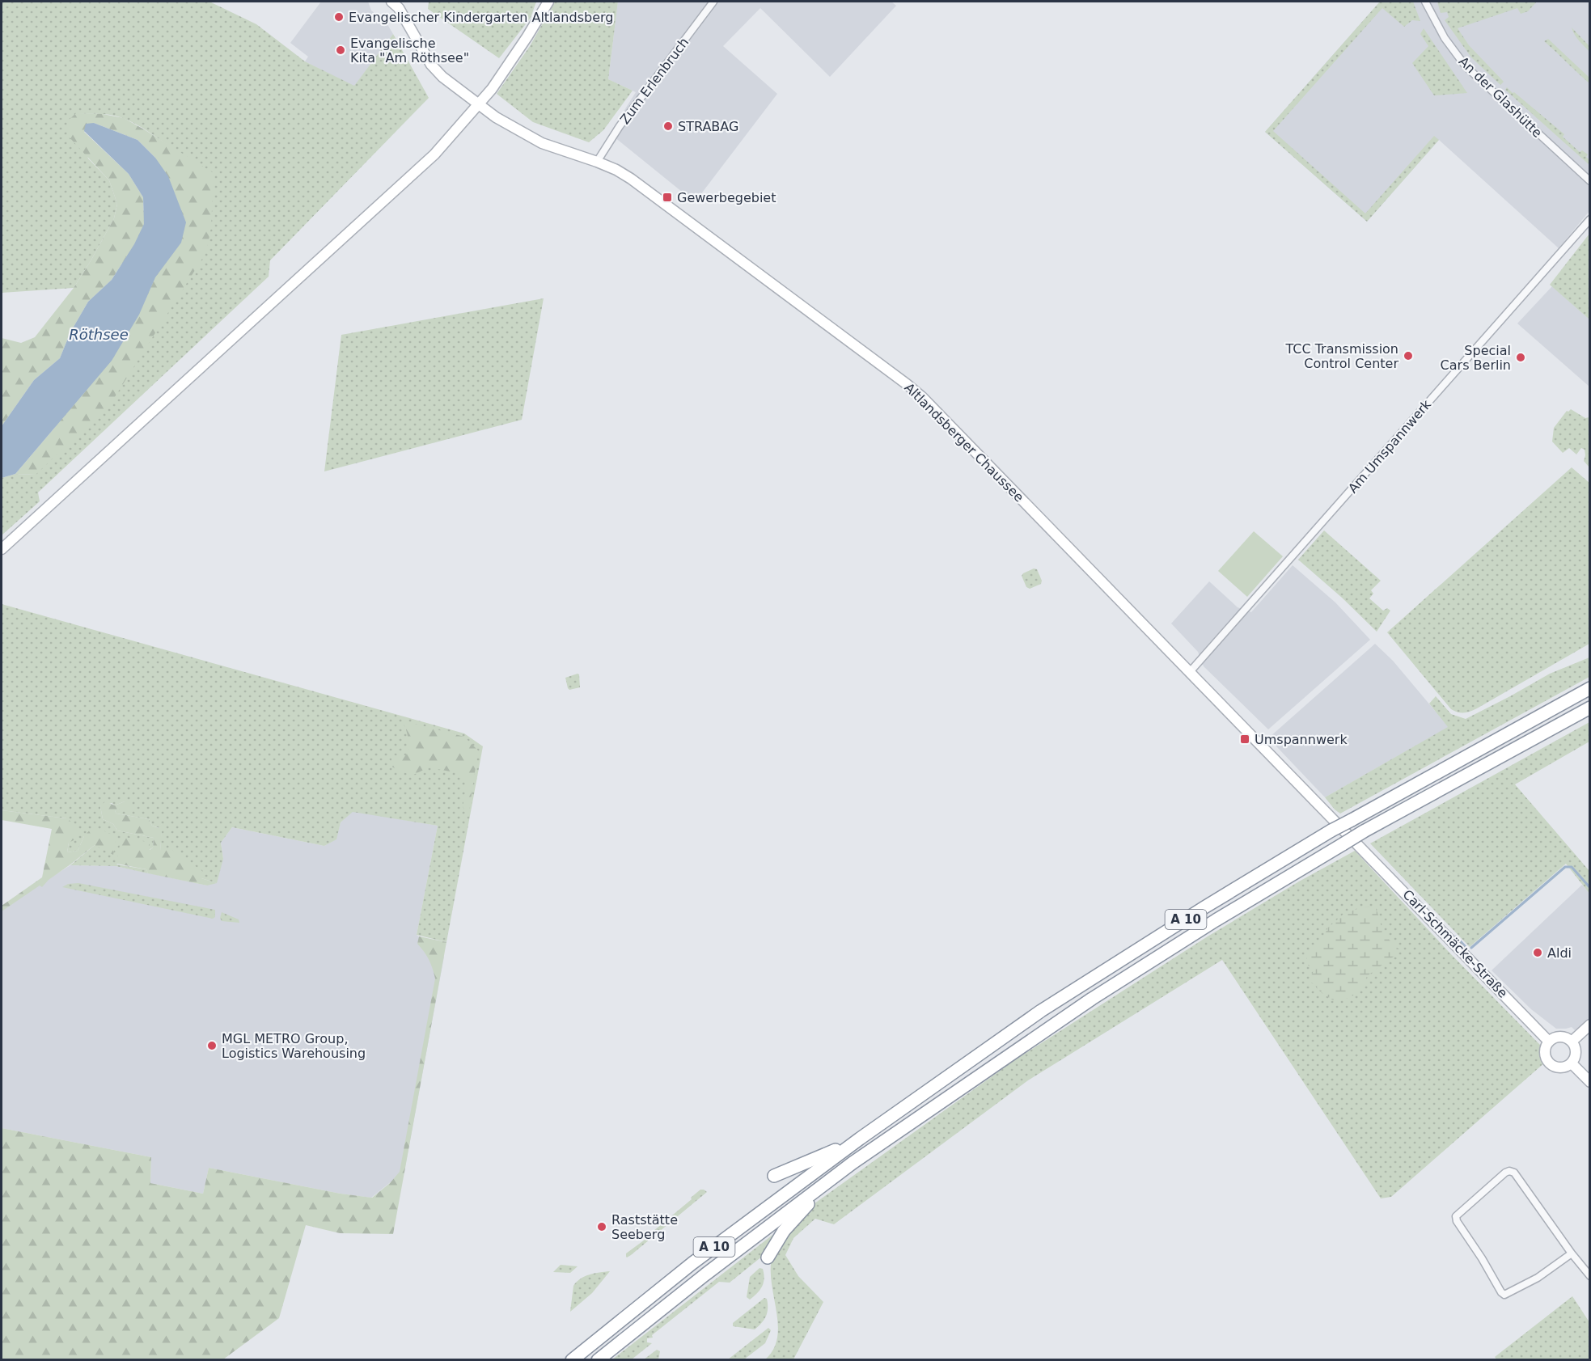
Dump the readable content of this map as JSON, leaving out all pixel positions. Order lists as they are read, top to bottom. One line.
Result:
{"streets":{"highway":["A 10"],"street":["Zum Erlenbruch","An der Glashütte","Altlandsberger Chaussee","Am Umspannwerk","Carl-Schmäcke-Straße"]},"crossings":[["Zum Erlenbruch","Altlandsberger Chaussee"],["Altlandsberger Chaussee","Am Umspannwerk"],["Altlandsberger Chaussee","Carl-Schmäcke-Straße"]],"water":["Röthsee"],"places":{"other":["Evangelischer Kindergarten Altlandsberg","Evangelische Kita \"Am Röthsee\"","STRABAG","TCC Transmission Control Center","Special Cars Berlin","Aldi","MGL METRO Group, Logistics Warehousing","Raststätte Seeberg"],"transit":["Gewerbegebiet","Umspannwerk"]}}
